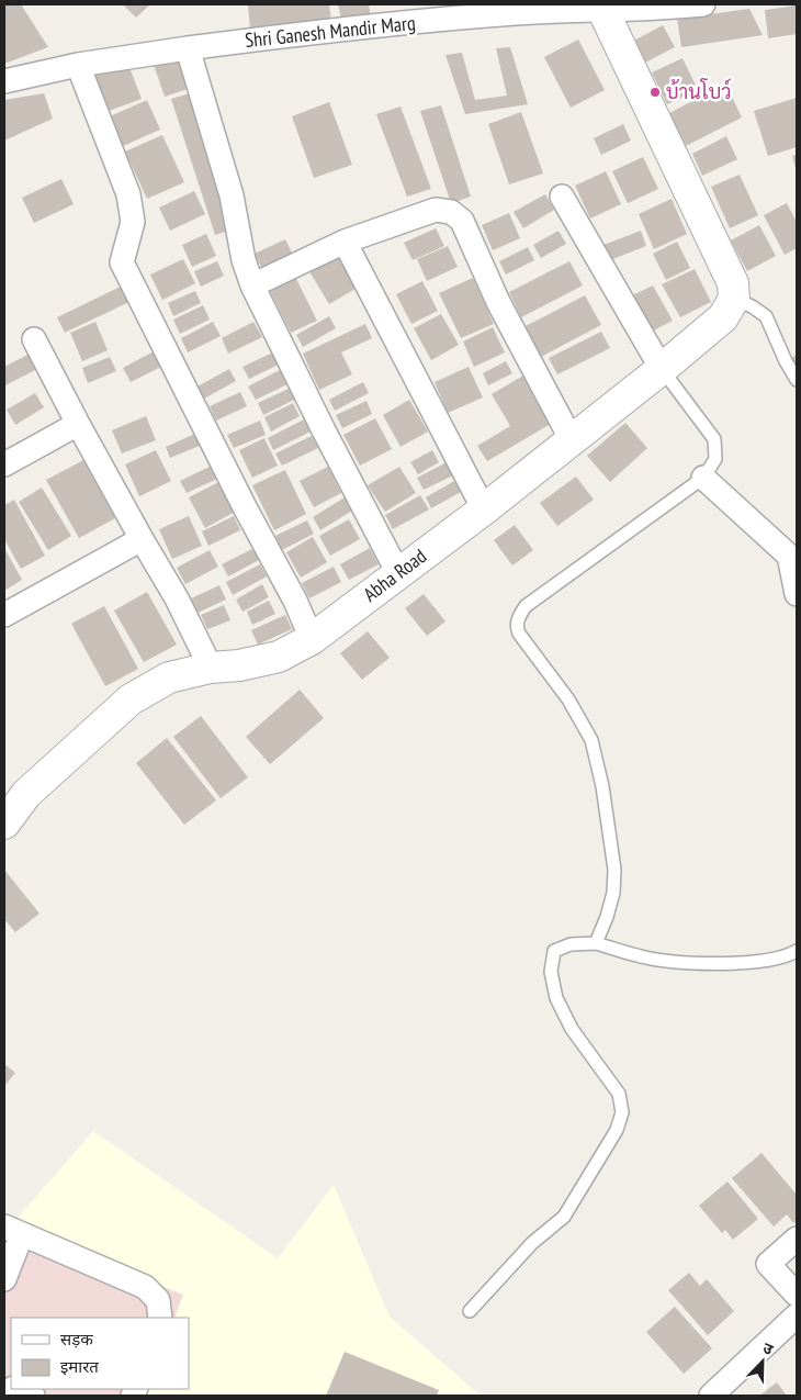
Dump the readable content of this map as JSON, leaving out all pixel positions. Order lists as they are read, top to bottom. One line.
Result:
{"streets":{"street":["Shri Ganesh Mandir Marg","Abha Road"]},"places":["บ้านโบว์"],"legend":["सड़क","इमारत"],"north":"top right"}
